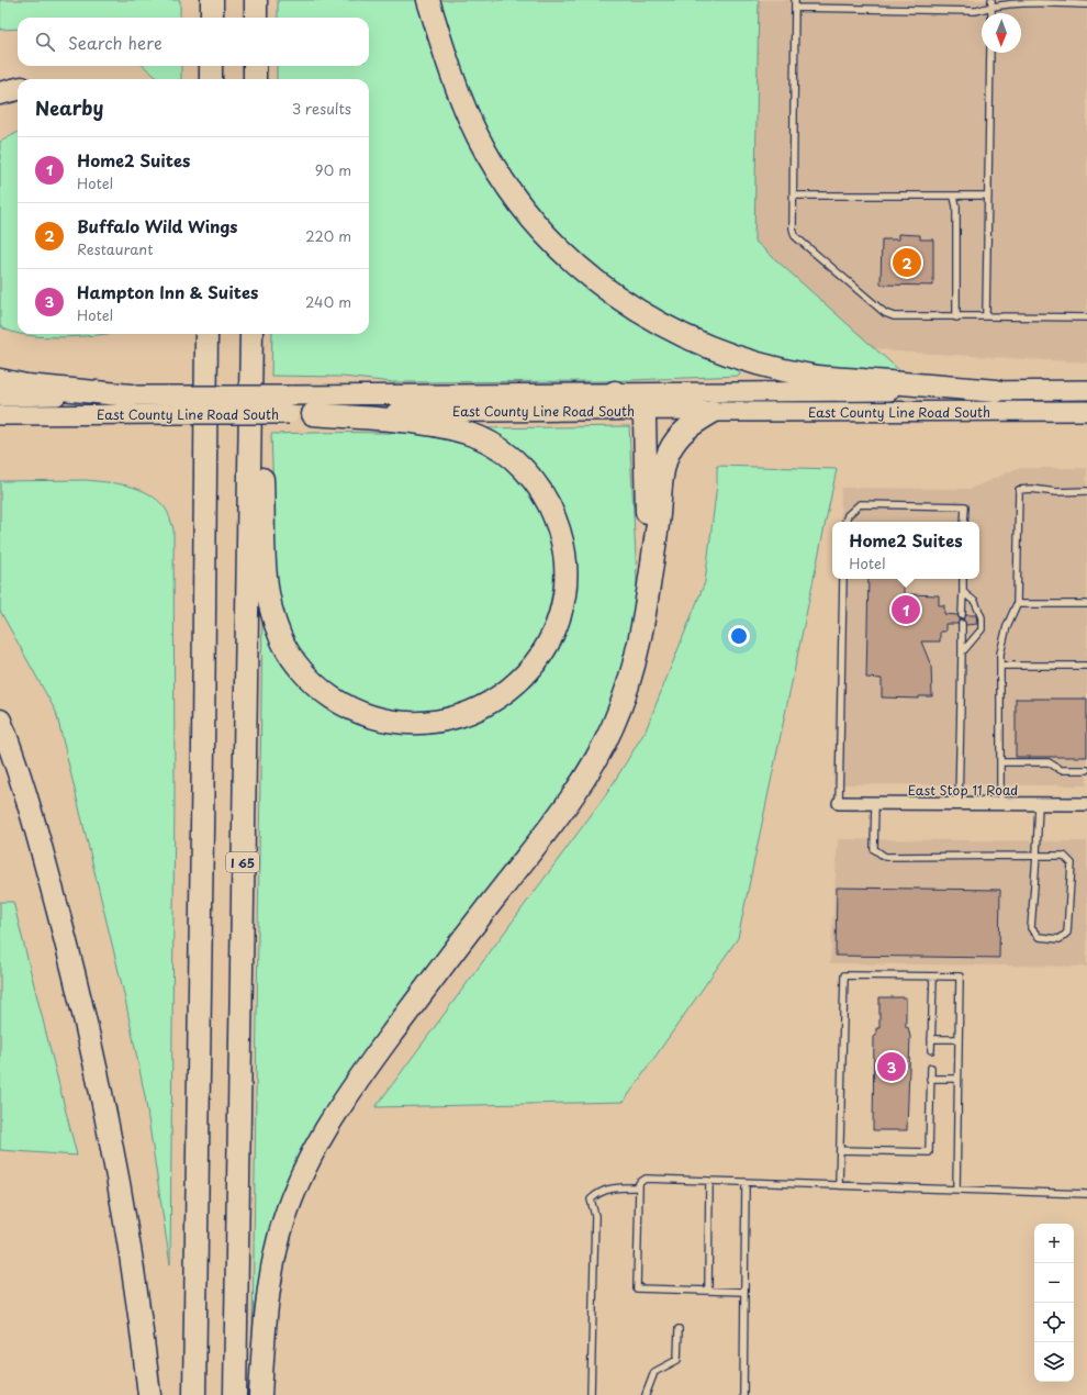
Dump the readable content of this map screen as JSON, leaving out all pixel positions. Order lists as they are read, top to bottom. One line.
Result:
{"streets":{"highway":["I 65"],"main road":["East County Line Road South"],"street":["East Stop 11 Road"]},"north":"bottom","page":{"search":"Search here","heading":["Nearby","3 results"],"list":[{"mark":"1","name":"Home2 Suites","note":"Hotel","value":"90 m"},{"mark":"2","name":"Buffalo Wild Wings","note":"Restaurant","value":"220 m"},{"mark":"3","name":"Hampton Inn & Suites","note":"Hotel","value":"240 m"}],"pins":["2","1","3"],"popup":["Home2 Suites","Hotel"],"map_buttons":["+","−"]}}
